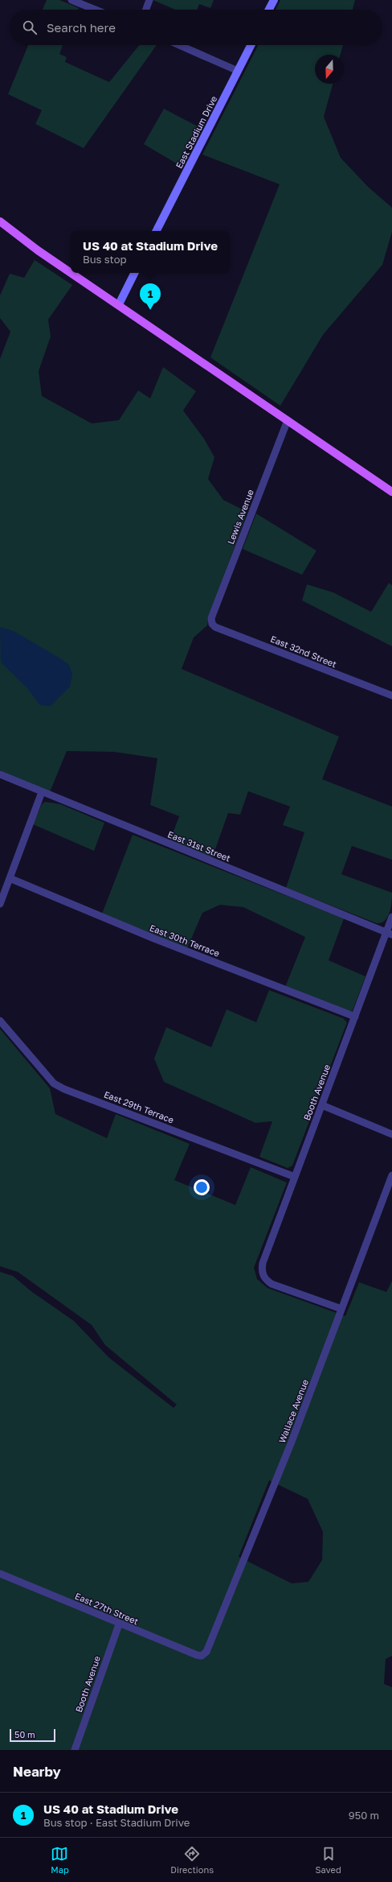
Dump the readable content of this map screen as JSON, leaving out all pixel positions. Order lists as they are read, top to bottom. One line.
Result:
{"streets":{"main road":["East Stadium Drive"],"street":["Lewis Avenue","East 32nd Street","East 31st Street","East 30th Terrace","Booth Avenue","East 29th Terrace","Wallace Avenue","East 27th Street"]},"crossings":[["Lewis Avenue","East 32nd Street"],["East 31st Street","Booth Avenue"],["East 30th Terrace","Booth Avenue"],["Booth Avenue","East 29th Terrace"],["Booth Avenue","Wallace Avenue"],["Booth Avenue","East 27th Street"],["Wallace Avenue","East 27th Street"]],"scale_bar":"50 m","north":"bottom","page":{"search":"Search here","popup":["US 40 at Stadium Drive","Bus stop"],"pins":"1","scale":"50 m","heading":"Nearby","list":[{"mark":"1","name":"US 40 at Stadium Drive","note":"Bus stop · East Stadium Drive","value":"950 m"}],"nav":["Map","Directions","Saved"]}}
